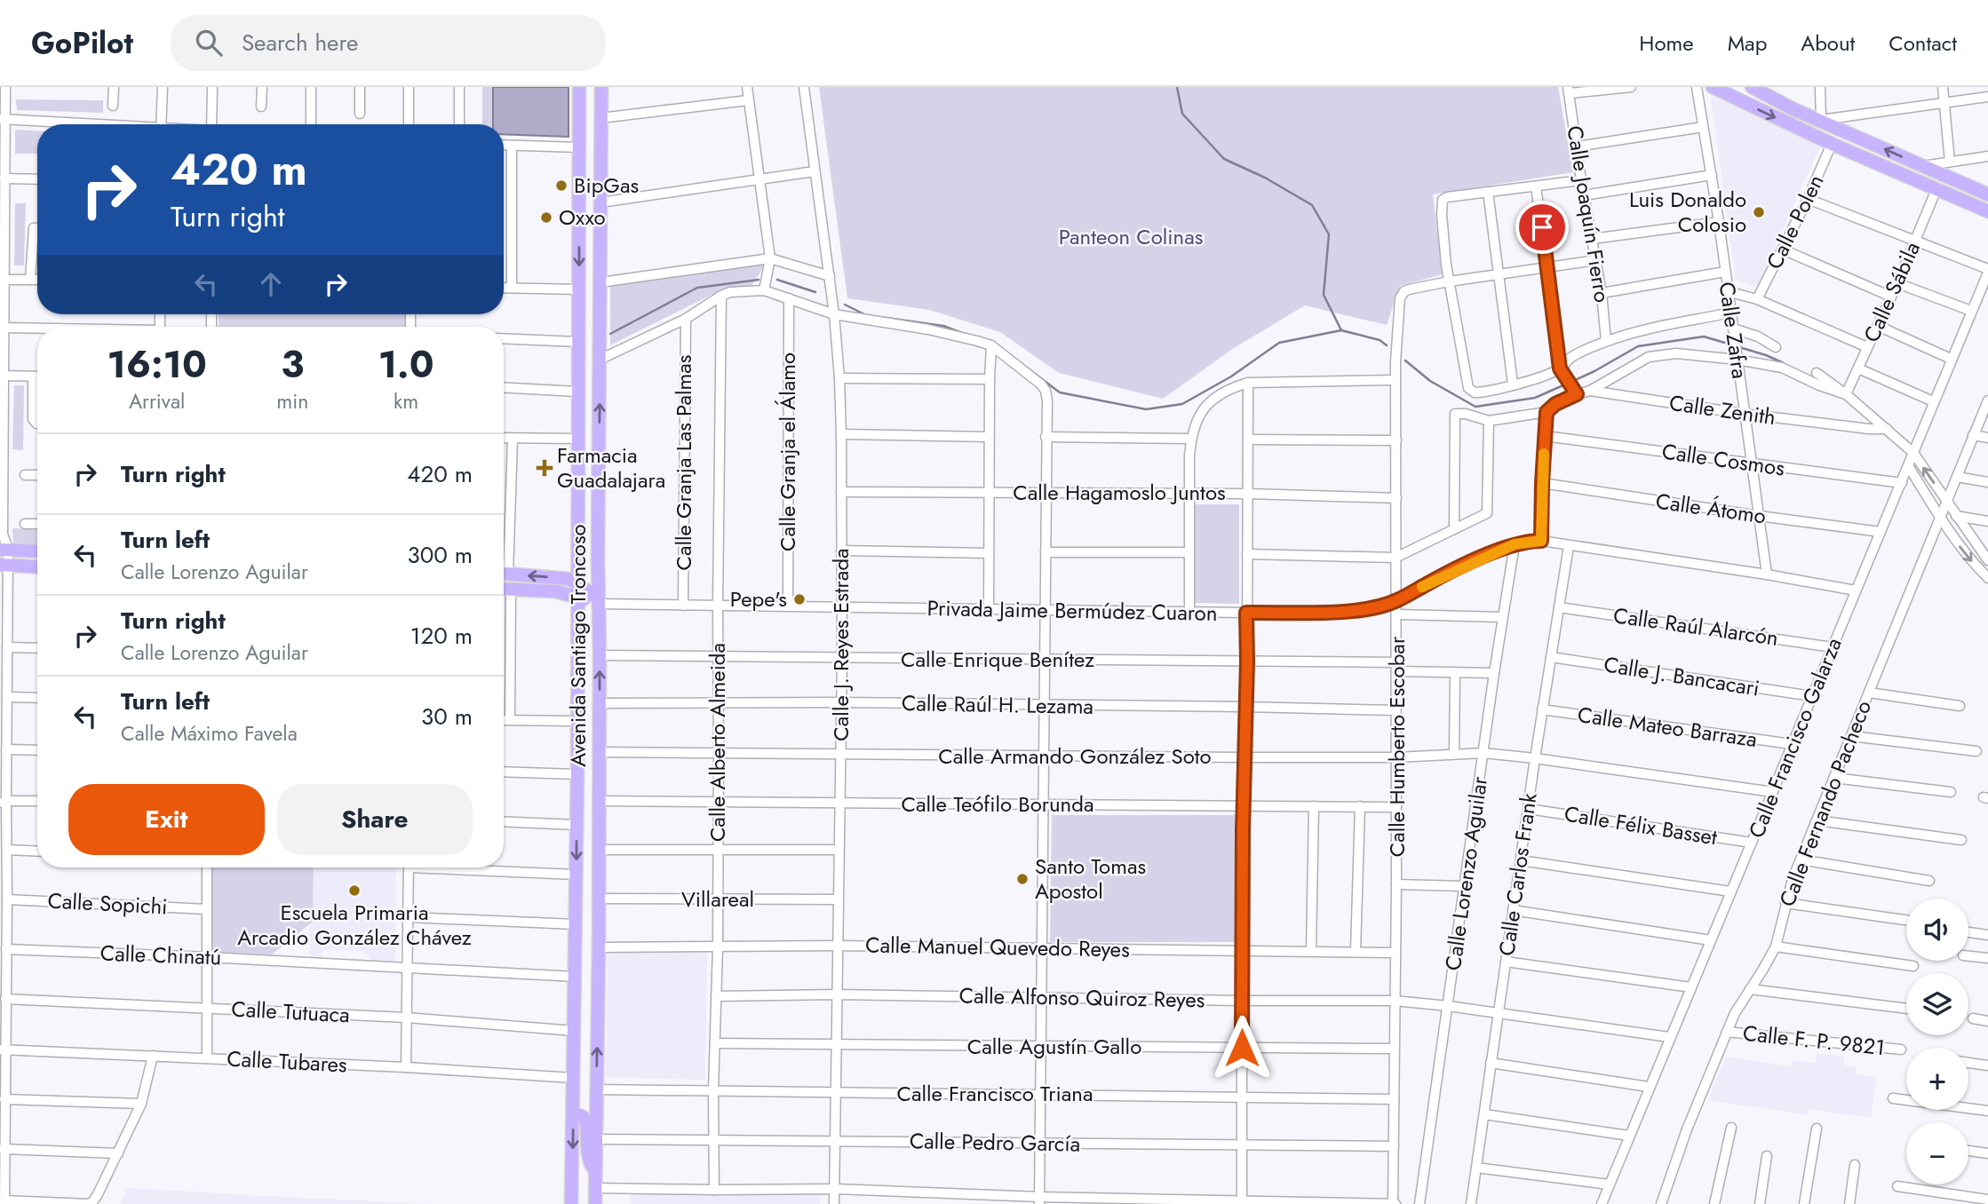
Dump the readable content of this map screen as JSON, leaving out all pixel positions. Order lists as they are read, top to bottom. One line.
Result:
{"streets":{"main road":["Avenida Santiago Troncoso"],"street":["Calle Joaquín Fierro","Calle Polen","Calle Sábila","Calle Zafra","Calle Zenith","Calle Granja el Álamo","Calle Cosmos","Calle Granja Las Palmas","Calle Hagamoslo Juntos","Calle Átomo","Privada Jaime Bermúdez Cuaron","Calle Raúl Alarcón","Calle J. Reyes Estrada","Calle Enrique Benítez","Calle J. Bancacari","Calle Raúl H. Lezama","Calle Mateo Barraza","Calle Francisco Galarza","Calle Alberto Almeida","Calle Humberto Escobar","Calle Armando González Soto","Calle Fernando Pacheco","Calle Teófilo Borunda","Calle Félix Basset","Calle Lorenzo Aguilar","Calle Carlos Frank","Villareal","Calle Sopichi","Calle Manuel Quevedo Reyes","Calle Chinatú","Calle Alfonso Quiroz Reyes","Calle Tutuaca","Calle F. P. 9821","Calle Agustín Gallo","Calle Tubares","Calle Francisco Triana","Calle Pedro García"]},"crossings":[["Calle Zafra","Calle Zenith"],["Calle Zafra","Calle Cosmos"],["Calle Zafra","Calle Átomo"],["Calle Zafra","Privada Jaime Bermúdez Cuaron"],["Calle Granja el Álamo","Privada Jaime Bermúdez Cuaron"],["Calle Cosmos","Calle Francisco Galarza"],["Calle Granja Las Palmas","Privada Jaime Bermúdez Cuaron"],["Calle Hagamoslo Juntos","Calle J. Reyes Estrada"],["Calle Hagamoslo Juntos","Calle Humberto Escobar"],["Calle Átomo","Calle Francisco Galarza"],["Privada Jaime Bermúdez Cuaron","Calle J. Reyes Estrada"],["Privada Jaime Bermúdez Cuaron","Avenida Santiago Troncoso"],["Privada Jaime Bermúdez Cuaron","Calle Francisco Galarza"],["Privada Jaime Bermúdez Cuaron","Calle Alberto Almeida"],["Privada Jaime Bermúdez Cuaron","Calle Humberto Escobar"],["Privada Jaime Bermúdez Cuaron","Calle Lorenzo Aguilar"],["Privada Jaime Bermúdez Cuaron","Calle Carlos Frank"],["Calle Raúl Alarcón","Calle Francisco Galarza"],["Calle Raúl Alarcón","Calle Carlos Frank"],["Calle J. Reyes Estrada","Calle Enrique Benítez"],["Calle J. Reyes Estrada","Calle Raúl H. Lezama"],["Calle J. Reyes Estrada","Calle Armando González Soto"],["Calle J. Reyes Estrada","Calle Teófilo Borunda"],["Calle J. Reyes Estrada","Villareal"],["Calle J. Reyes Estrada","Calle Manuel Quevedo Reyes"],["Calle J. Reyes Estrada","Calle Alfonso Quiroz Reyes"],["Calle J. Reyes Estrada","Calle Agustín Gallo"],["Calle J. Reyes Estrada","Calle Francisco Triana"],["Calle J. Reyes Estrada","Calle Pedro García"],["Avenida Santiago Troncoso","Calle Enrique Benítez"],["Avenida Santiago Troncoso","Calle Raúl H. Lezama"],["Avenida Santiago Troncoso","Calle Armando González Soto"],["Avenida Santiago Troncoso","Calle Teófilo Borunda"],["Avenida Santiago Troncoso","Villareal"],["Avenida Santiago Troncoso","Calle Manuel Quevedo Reyes"],["Avenida Santiago Troncoso","Calle Chinatú"],["Avenida Santiago Troncoso","Calle Tutuaca"],["Avenida Santiago Troncoso","Calle Tubares"],["Avenida Santiago Troncoso","Calle Francisco Triana"],["Avenida Santiago Troncoso","Calle Pedro García"],["Calle Enrique Benítez","Calle Alberto Almeida"],["Calle Enrique Benítez","Calle Humberto Escobar"],["Calle Enrique Benítez","Calle Lorenzo Aguilar"],["Calle J. Bancacari","Calle Francisco Galarza"],["Calle J. Bancacari","Calle Carlos Frank"],["Calle Raúl H. Lezama","Calle Alberto Almeida"],["Calle Raúl H. Lezama","Calle Humberto Escobar"],["Calle Mateo Barraza","Calle Francisco Galarza"],["Calle Mateo Barraza","Calle Carlos Frank"],["Calle Francisco Galarza","Calle Armando González Soto"],["Calle Francisco Galarza","Calle Félix Basset"],["Calle Francisco Galarza","Calle Alfonso Quiroz Reyes"],["Calle Alberto Almeida","Calle Armando González Soto"],["Calle Alberto Almeida","Calle Teófilo Borunda"],["Calle Alberto Almeida","Villareal"],["Calle Alberto Almeida","Calle Manuel Quevedo Reyes"],["Calle Alberto Almeida","Calle Alfonso Quiroz Reyes"],["Calle Alberto Almeida","Calle Agustín Gallo"],["Calle Alberto Almeida","Calle Francisco Triana"],["Calle Alberto Almeida","Calle Pedro García"],["Calle Humberto Escobar","Calle Armando González Soto"],["Calle Humberto Escobar","Calle Teófilo Borunda"],["Calle Humberto Escobar","Calle Manuel Quevedo Reyes"],["Calle Humberto Escobar","Calle Alfonso Quiroz Reyes"],["Calle Humberto Escobar","Calle Agustín Gallo"],["Calle Humberto Escobar","Calle Francisco Triana"],["Calle Humberto Escobar","Calle Pedro García"],["Calle Armando González Soto","Calle Lorenzo Aguilar"],["Calle Armando González Soto","Calle Carlos Frank"],["Calle Fernando Pacheco","Calle F. P. 9821"],["Calle Félix Basset","Calle Carlos Frank"],["Calle Lorenzo Aguilar","Calle Alfonso Quiroz Reyes"],["Calle Carlos Frank","Calle Alfonso Quiroz Reyes"]],"parks":["Panteon Colinas"],"places":{"other":["BipGas","Luis Donaldo Colosio","Oxxo","Pepe's","Santo Tomas Apostol","Escuela Primaria Arcadio González Chávez"],"health":["Farmacia Guadalajara"]},"page":{"header":"GoPilot","search":"Search here","nav":["Home","Map","About","Contact"],"turn":["420 m","Turn right"],"eta":["16:10","Arrival","3","min","1.0","km"],"list":[{"name":"Turn right","value":"420 m"},{"name":"Turn left","note":"Calle Lorenzo Aguilar","value":"300 m"},{"name":"Turn right","note":"Calle Lorenzo Aguilar","value":"120 m"},{"name":"Turn left","note":"Calle Máximo Favela","value":"30 m"}],"buttons":["Exit","Share"],"map_buttons":["+","−"]}}
